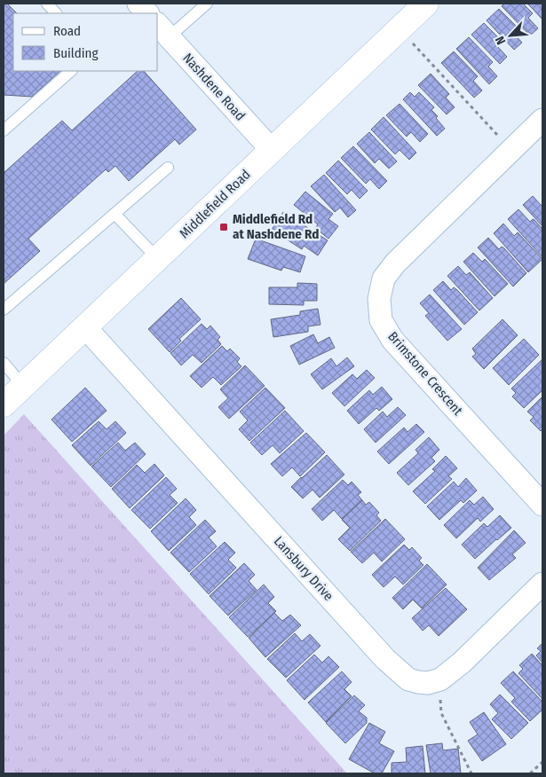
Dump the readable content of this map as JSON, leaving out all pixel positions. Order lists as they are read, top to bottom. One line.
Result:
{"streets":{"main road":["Middlefield Road"],"street":["Nashdene Road","Brimstone Crescent","Lansbury Drive"]},"crossings":[["Nashdene Road","Middlefield Road"],["Middlefield Road","Lansbury Drive"]],"places":{"transit":["Middlefield Rd at Nashdene Rd"]},"legend":["Road","Building"],"north":"bottom left"}
